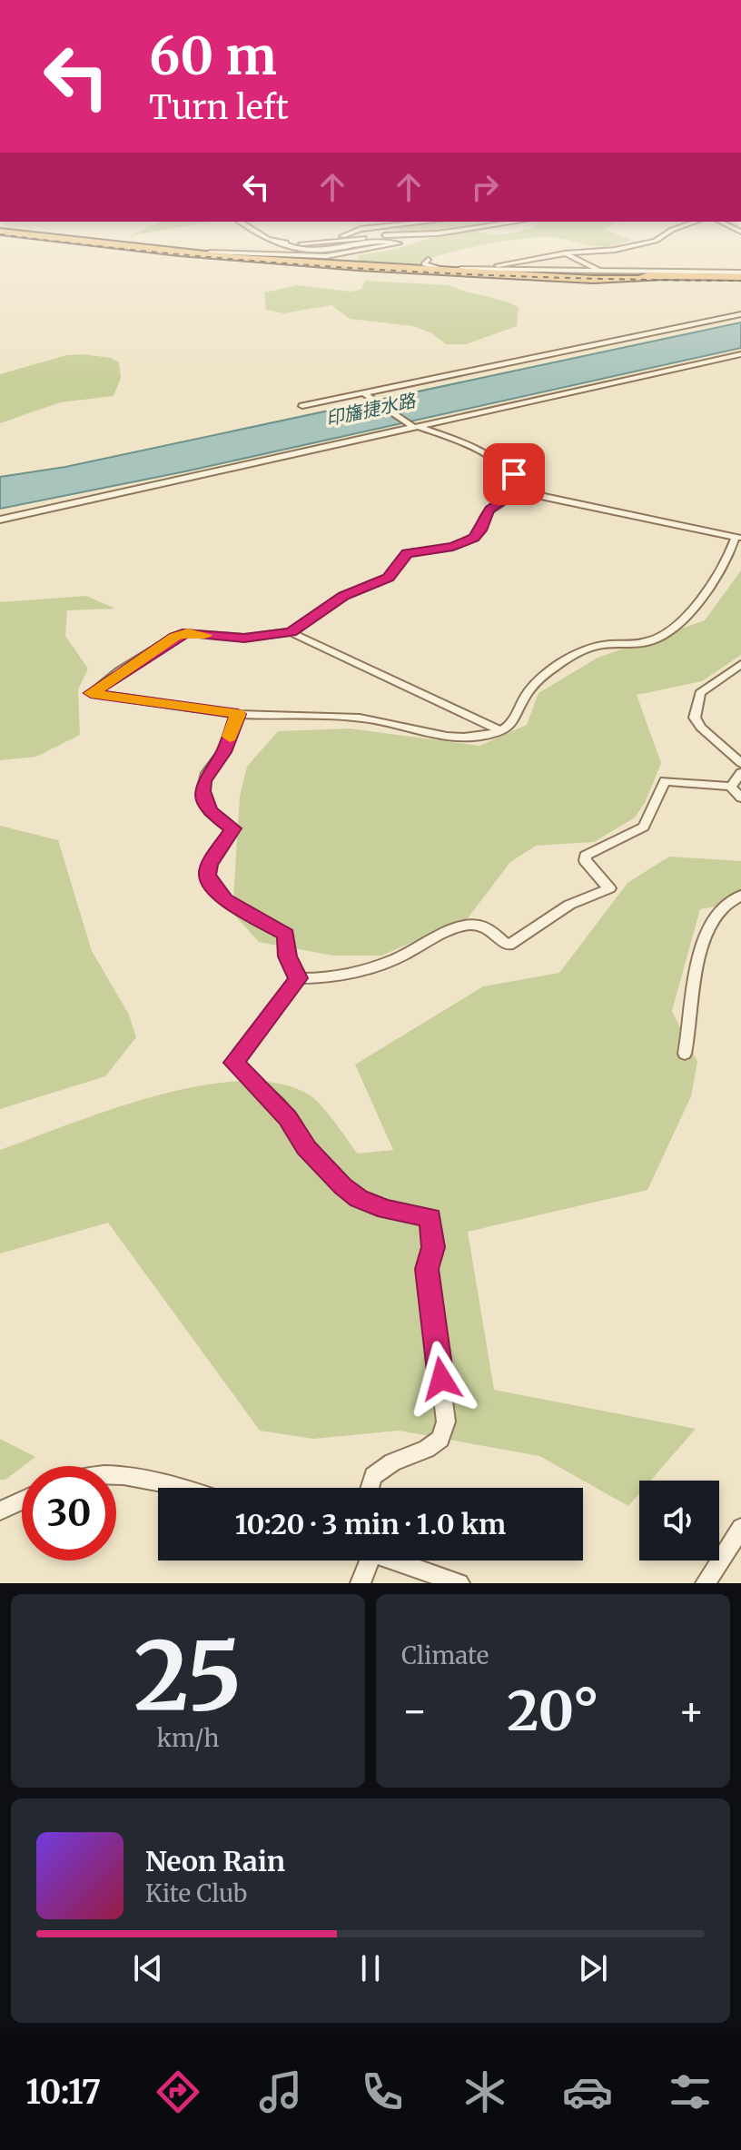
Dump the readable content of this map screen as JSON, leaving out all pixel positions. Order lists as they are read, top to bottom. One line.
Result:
{"water":["印旛捷水路"],"page":{"turn":["60 m","Turn left"],"limit":"30","trip":"10:20 · 3 min · 1.0 km","tile":[["25","km/h"],"Climate"],"heat":["−","20°","+"],"song":["Neon Rain","Kite Club"],"tabs":"10:17"}}
